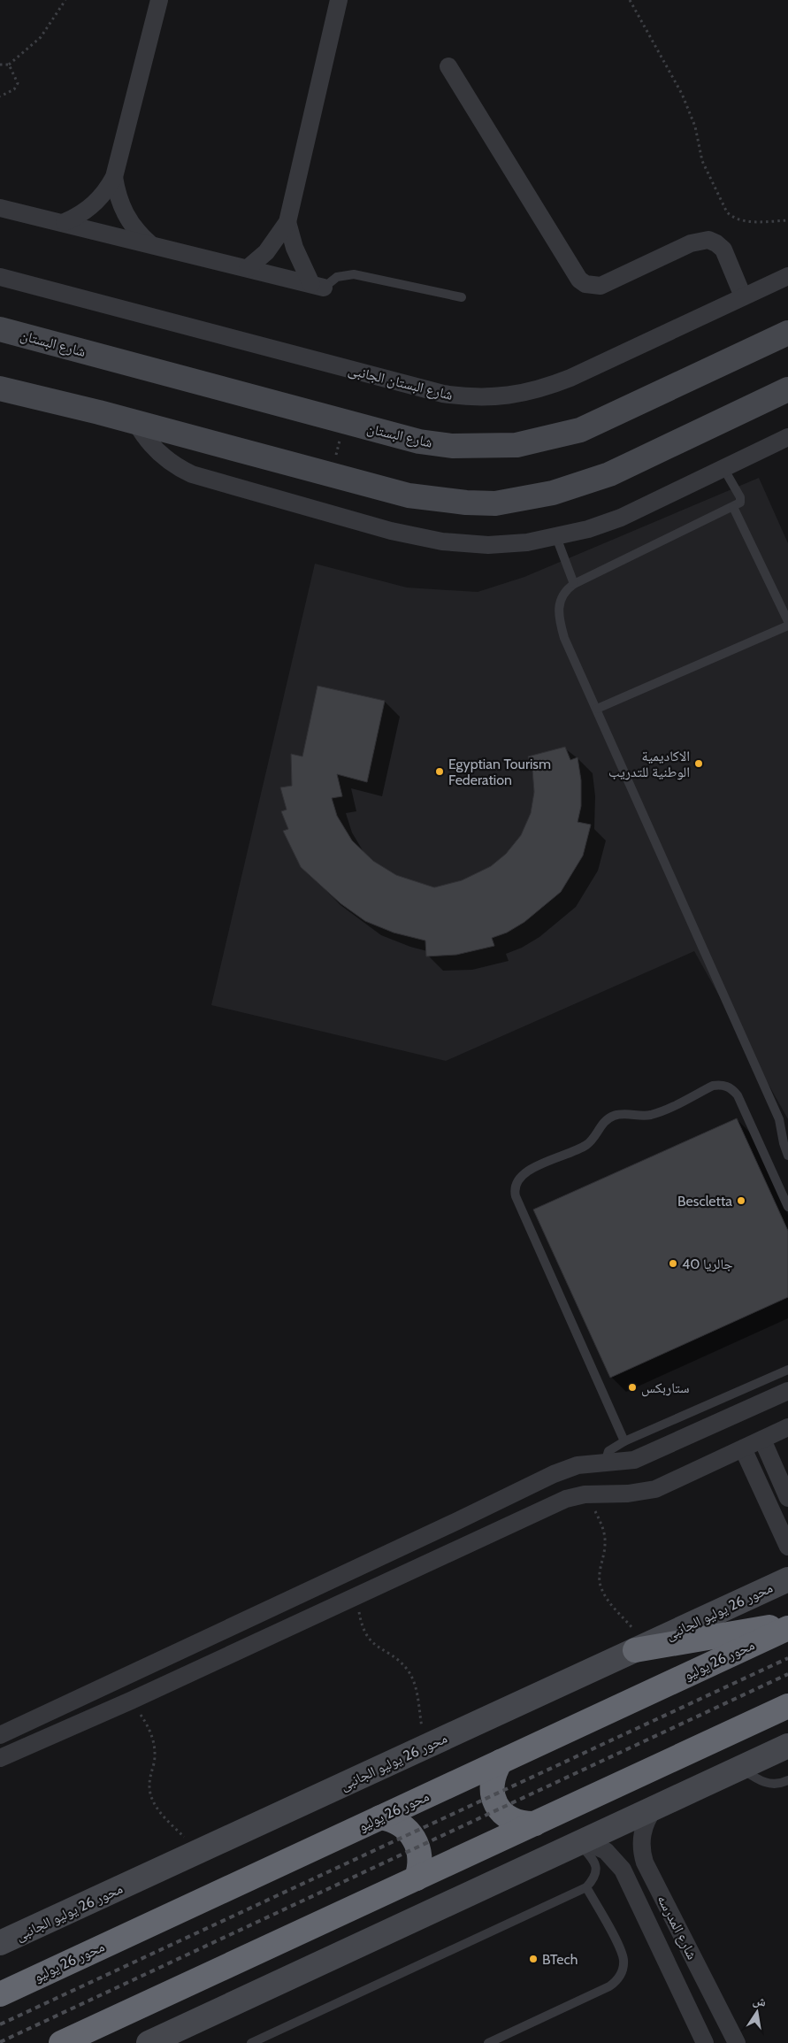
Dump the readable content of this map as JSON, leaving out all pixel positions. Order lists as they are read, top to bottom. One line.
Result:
{"streets":{"highway":["محور 26 يوليو"],"street":["شارع البستان","شارع البستان الجانبى","محور 26 يوليو الجانبى","شارع المدرسه"]},"places":["الاكاديمية الوطنية للتدريب","Egyptian Tourism Federation","Bescletta","جالريا 40","ستاربكس","BTech"],"north":"top"}
